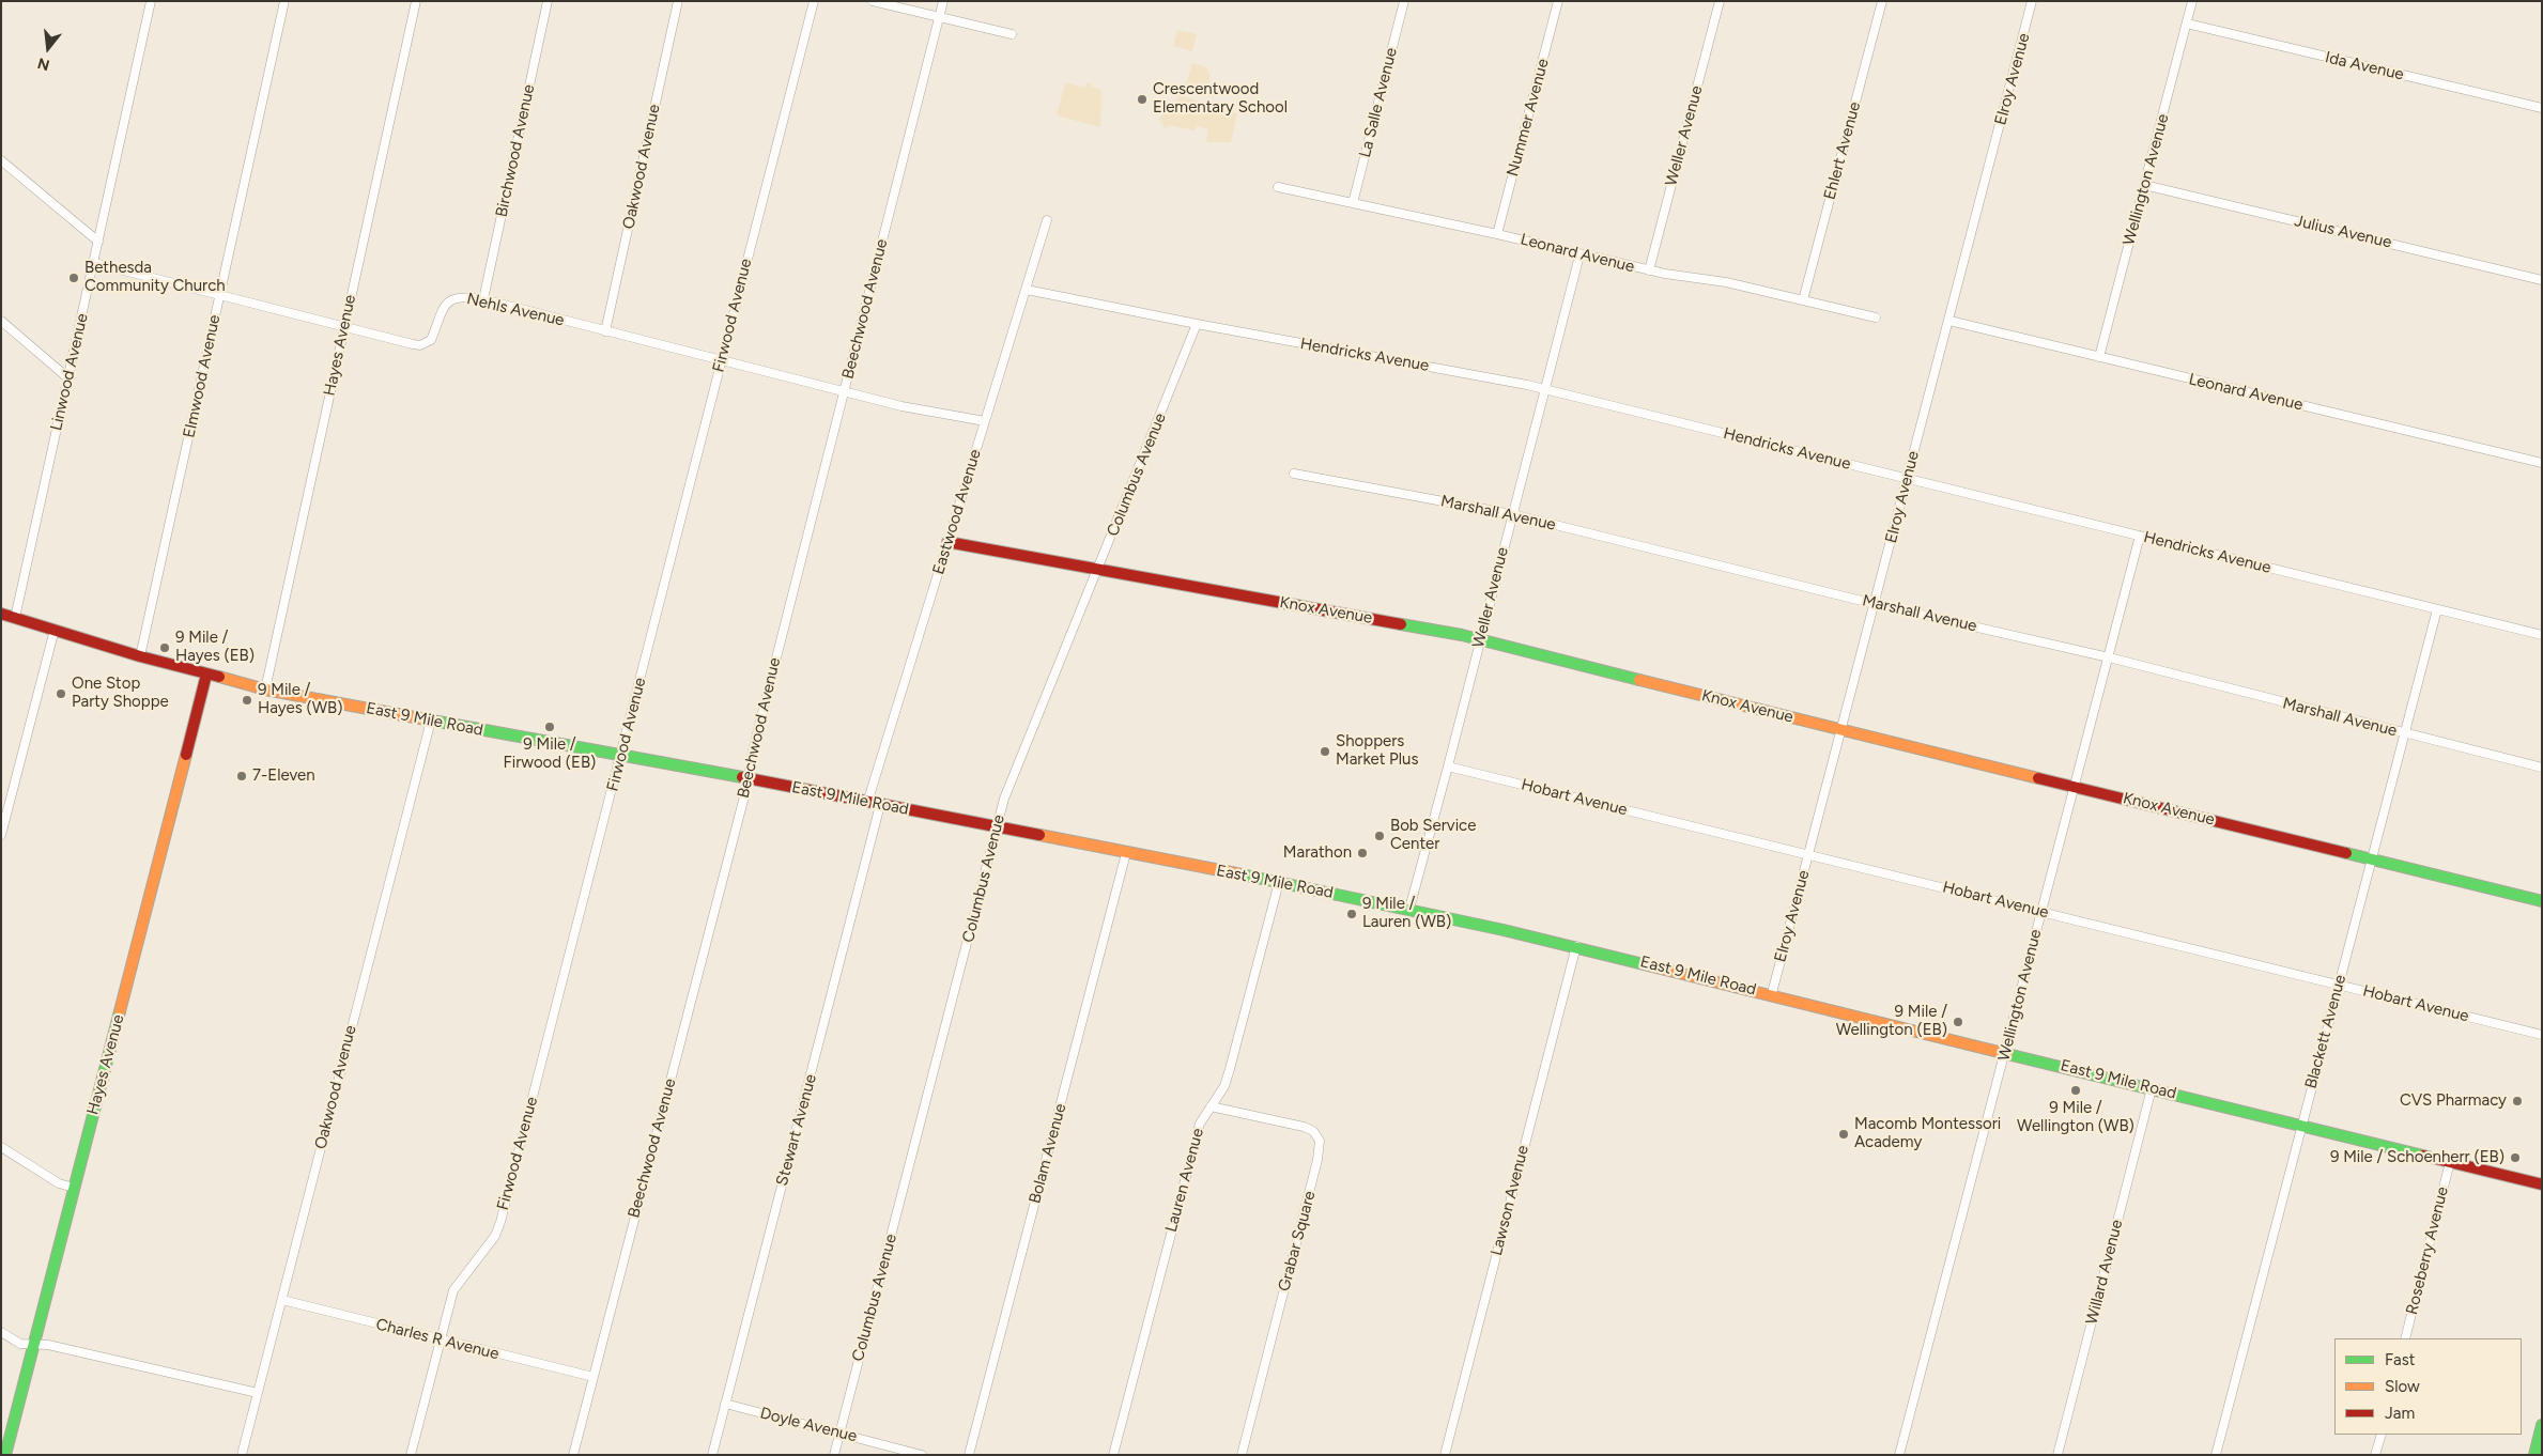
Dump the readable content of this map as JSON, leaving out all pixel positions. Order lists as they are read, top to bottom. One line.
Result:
{"streets":{"main road":["Hayes Avenue","Knox Avenue","East 9 Mile Road"],"street":["Ida Avenue","Elroy Avenue","La Salle Avenue","Nummer Avenue","Weller Avenue","Birchwood Avenue","Ehlert Avenue","Oakwood Avenue","Wellington Avenue","Julius Avenue","Leonard Avenue","Beechwood Avenue","Nehls Avenue","Firwood Avenue","Hendricks Avenue","Linwood Avenue","Elmwood Avenue","Columbus Avenue","Eastwood Avenue","Marshall Avenue","Hobart Avenue","Blackett Avenue","Stewart Avenue","Bolam Avenue","Lauren Avenue","Lawson Avenue","Grabar Square","Roseberry Avenue","Willard Avenue","Charles R Avenue","Doyle Avenue"]},"crossings":[["Ida Avenue","Wellington Avenue"],["Elroy Avenue","Leonard Avenue"],["Elroy Avenue","Hendricks Avenue"],["Elroy Avenue","Marshall Avenue"],["Elroy Avenue","Knox Avenue"],["Elroy Avenue","East 9 Mile Road"],["Elroy Avenue","Hobart Avenue"],["La Salle Avenue","Leonard Avenue"],["Nummer Avenue","Leonard Avenue"],["Weller Avenue","Leonard Avenue"],["Weller Avenue","Hendricks Avenue"],["Weller Avenue","Marshall Avenue"],["Weller Avenue","Knox Avenue"],["Weller Avenue","East 9 Mile Road"],["Weller Avenue","Hobart Avenue"],["Birchwood Avenue","Nehls Avenue"],["Ehlert Avenue","Leonard Avenue"],["Oakwood Avenue","Nehls Avenue"],["Oakwood Avenue","East 9 Mile Road"],["Oakwood Avenue","Charles R Avenue"],["Wellington Avenue","Julius Avenue"],["Wellington Avenue","Leonard Avenue"],["Wellington Avenue","Hendricks Avenue"],["Wellington Avenue","Marshall Avenue"],["Wellington Avenue","Knox Avenue"],["Wellington Avenue","East 9 Mile Road"],["Wellington Avenue","Hobart Avenue"],["Beechwood Avenue","Nehls Avenue"],["Beechwood Avenue","East 9 Mile Road"],["Beechwood Avenue","Charles R Avenue"],["Nehls Avenue","Firwood Avenue"],["Nehls Avenue","Hayes Avenue"],["Nehls Avenue","Linwood Avenue"],["Nehls Avenue","Elmwood Avenue"],["Nehls Avenue","Eastwood Avenue"],["Firwood Avenue","East 9 Mile Road"],["Firwood Avenue","Charles R Avenue"],["Hayes Avenue","East 9 Mile Road"],["Hendricks Avenue","Columbus Avenue"],["Hendricks Avenue","Eastwood Avenue"],["Hendricks Avenue","Blackett Avenue"],["Linwood Avenue","East 9 Mile Road"],["Elmwood Avenue","East 9 Mile Road"],["Columbus Avenue","Knox Avenue"],["Columbus Avenue","East 9 Mile Road"],["Columbus Avenue","Doyle Avenue"],["Eastwood Avenue","Knox Avenue"],["Eastwood Avenue","East 9 Mile Road"],["Marshall Avenue","Blackett Avenue"],["Knox Avenue","Blackett Avenue"],["East 9 Mile Road","Blackett Avenue"],["East 9 Mile Road","Stewart Avenue"],["East 9 Mile Road","Bolam Avenue"],["East 9 Mile Road","Lauren Avenue"],["East 9 Mile Road","Lawson Avenue"],["East 9 Mile Road","Roseberry Avenue"],["East 9 Mile Road","Willard Avenue"],["Hobart Avenue","Blackett Avenue"],["Stewart Avenue","Doyle Avenue"],["Lauren Avenue","Grabar Square"]],"places":["Crescentwood Elementary School","Bethesda Community Church","9 Mile / Hayes (EB)","One Stop Party Shoppe","9 Mile / Hayes (WB)","9 Mile / Firwood (EB)","Shoppers Market Plus","7-Eleven","Bob Service Center","Marathon","9 Mile / Lauren (WB)","9 Mile / Wellington (EB)","9 Mile / Wellington (WB)","CVS Pharmacy","Macomb Montessori Academy","9 Mile / Schoenherr (EB)"],"legend":["Fast","Slow","Jam"],"north":"bottom"}
